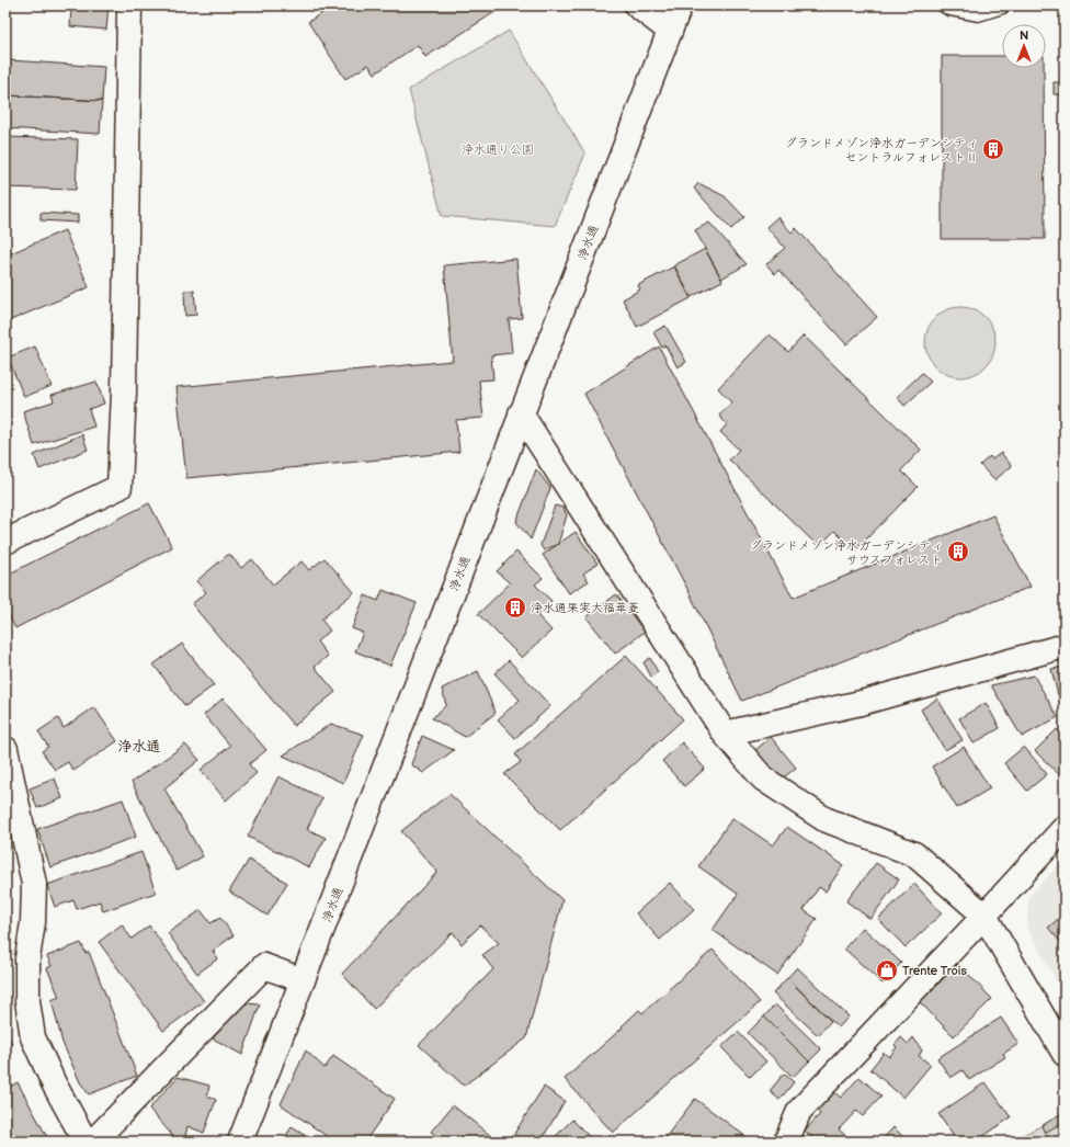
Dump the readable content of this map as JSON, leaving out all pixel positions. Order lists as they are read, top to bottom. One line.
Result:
{"streets":{"street":["浄水通"]},"districts":["浄水通"],"parks":["浄水通り公園"],"places":{"building":["グランドメゾン浄水ガーデンシティ セントラルフォレストⅡ","グランドメゾン浄水ガーデンシティ サウスフォレスト","浄水通果実大福華菱"],"shop":["Trente Trois"]},"north":"top"}
